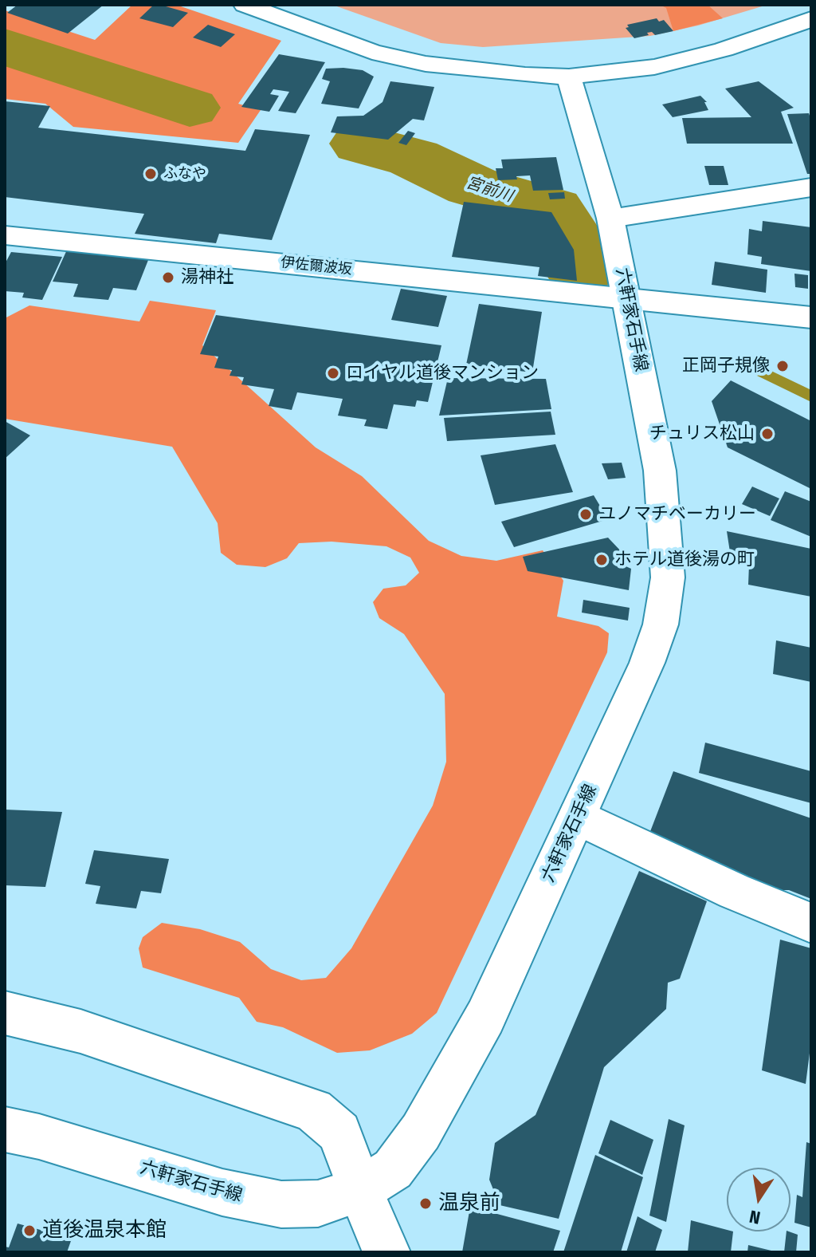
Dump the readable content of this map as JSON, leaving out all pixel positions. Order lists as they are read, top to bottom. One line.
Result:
{"streets":{"main road":["伊佐爾波坂","六軒家石手線"]},"crossings":[["伊佐爾波坂","六軒家石手線"]],"water":["宮前川"],"places":["ふなや","湯神社","正岡子規像","ロイヤル道後マンション","チュリス松山","ユノマチベーカリー","ホテル道後湯の町","温泉前","道後温泉本館"],"north":"bottom"}
